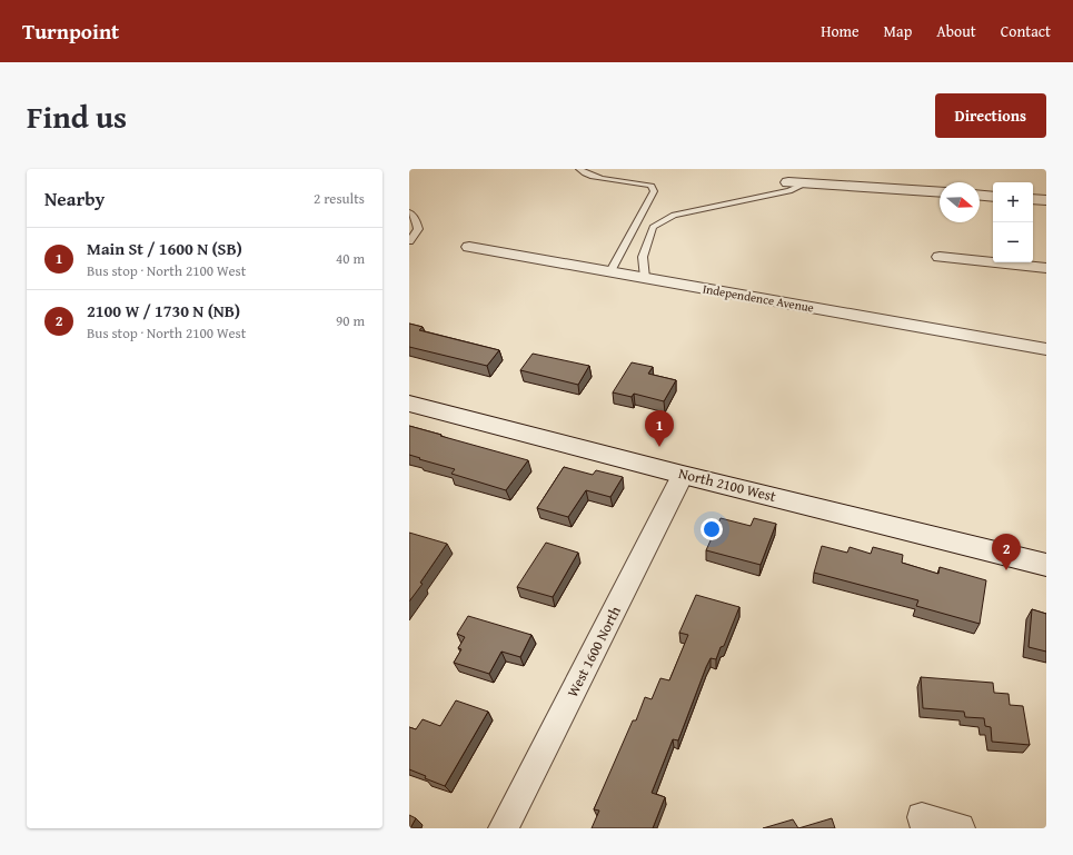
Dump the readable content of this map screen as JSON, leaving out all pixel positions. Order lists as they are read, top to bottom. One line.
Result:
{"streets":{"street":["Independence Avenue","North 2100 West","West 1600 North"]},"crossings":[["North 2100 West","West 1600 North"]],"north":"right","page":{"header":"Turnpoint","nav":["Home","Map","About","Contact"],"title":"Find us","buttons":"Directions","heading":["Nearby","2 results"],"map_buttons":["+","−"],"list":[{"mark":"1","name":"Main St / 1600 N (SB)","note":"Bus stop · North 2100 West","value":"40 m"},{"mark":"2","name":"2100 W / 1730 N (NB)","note":"Bus stop · North 2100 West","value":"90 m"}],"pins":["1","2"]}}
